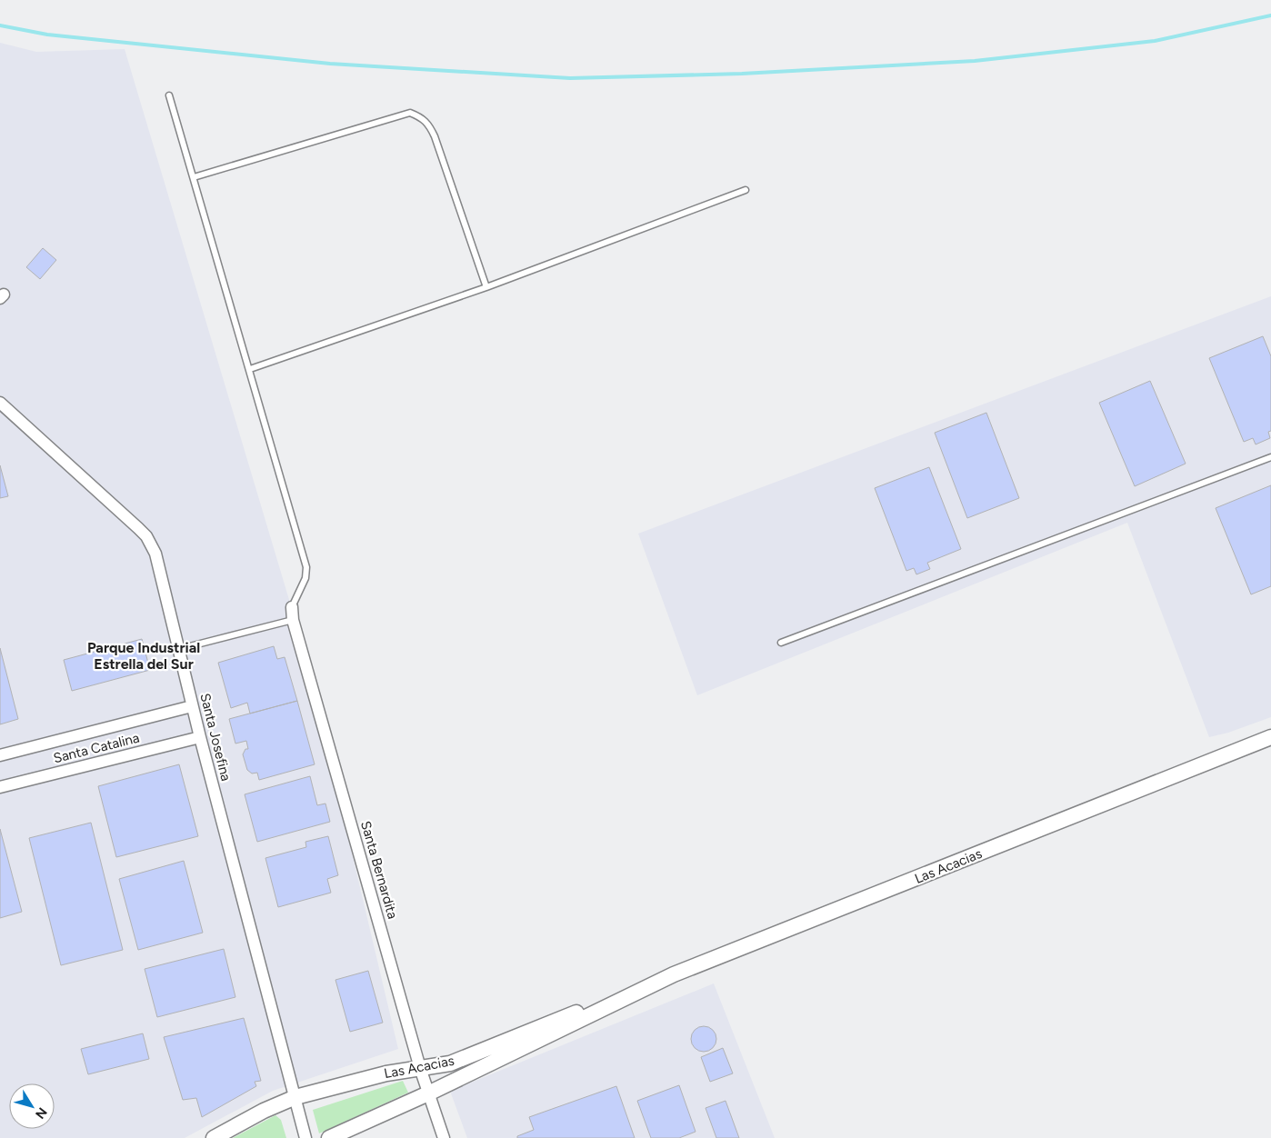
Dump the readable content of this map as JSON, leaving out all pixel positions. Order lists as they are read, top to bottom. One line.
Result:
{"streets":{"main road":["Las Acacias"],"street":["Santa Josefina","Santa Catalina","Santa Bernardita"]},"crossings":[["Santa Josefina","Santa Catalina"],["Santa Josefina","Las Acacias"],["Las Acacias","Santa Bernardita"]],"districts":["Parque Industrial Estrella del Sur"],"north":"bottom right"}
